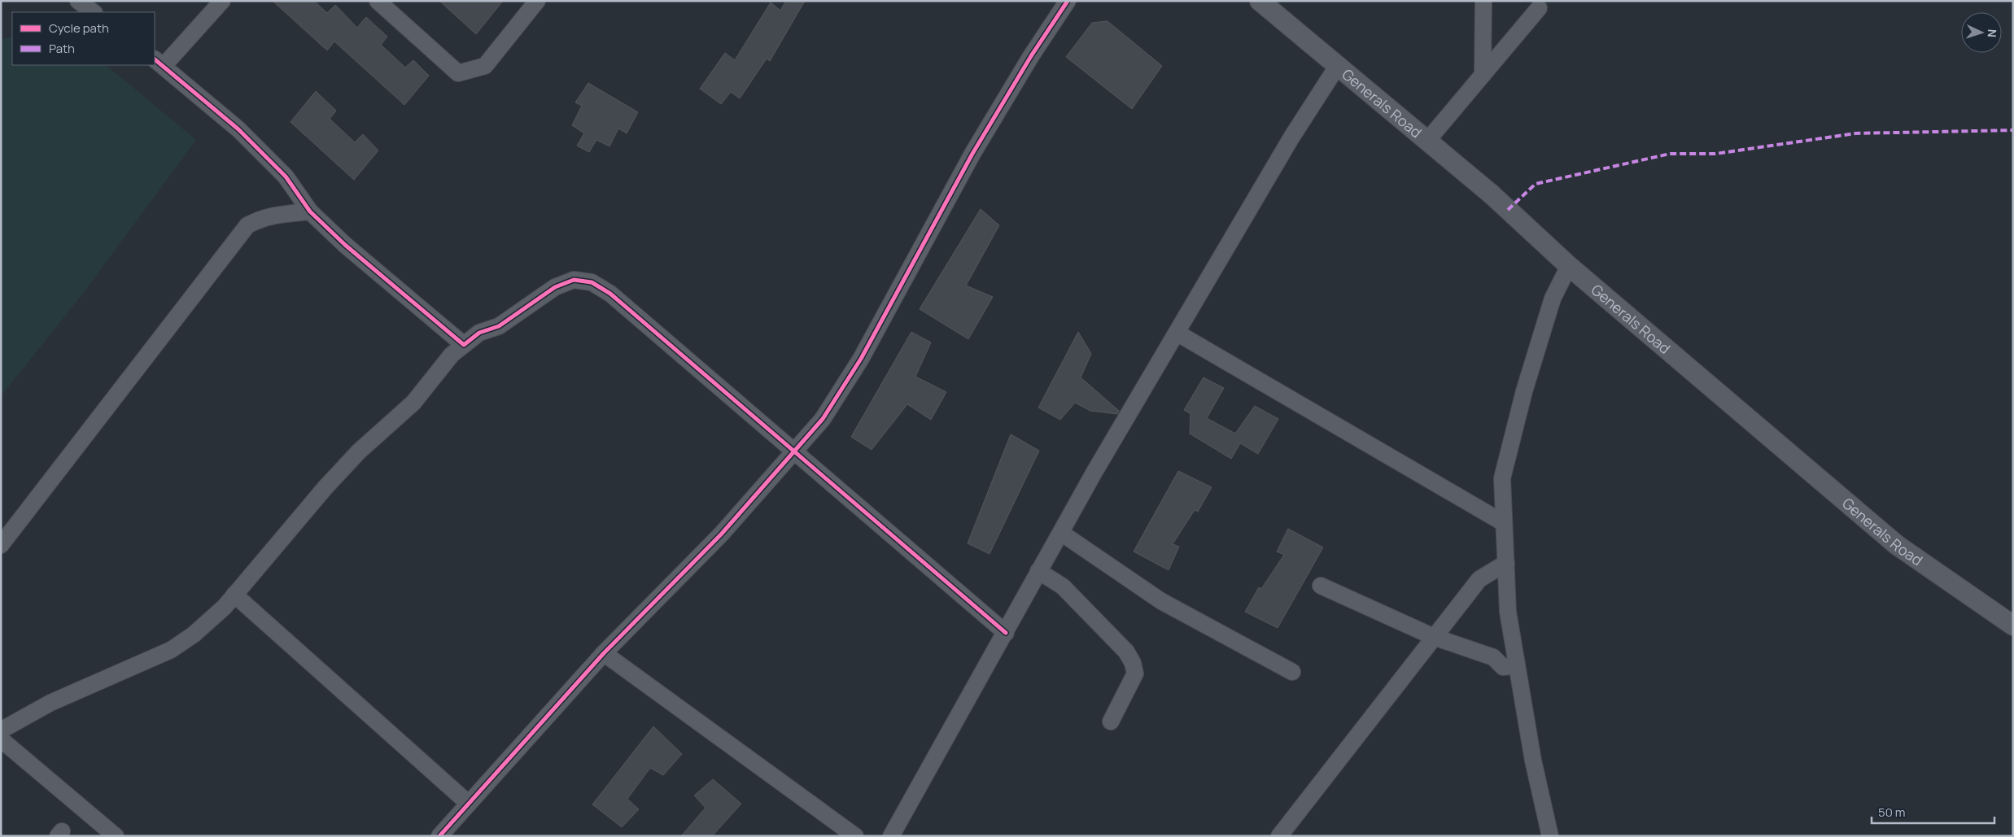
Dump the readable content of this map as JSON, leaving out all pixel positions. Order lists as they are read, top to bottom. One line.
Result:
{"streets":{"street":["Generals Road"]},"legend":["Cycle path","Path"],"scale_bar":"50 m","north":"right"}
